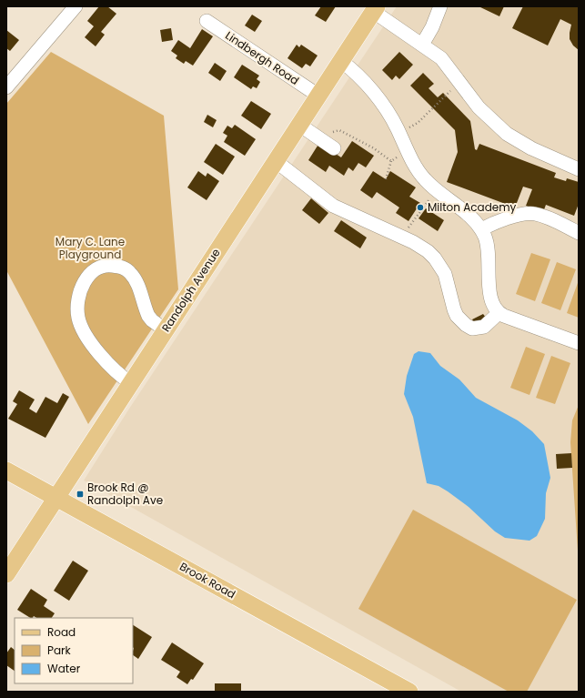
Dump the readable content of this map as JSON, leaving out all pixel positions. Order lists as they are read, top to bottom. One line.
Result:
{"streets":{"main road":["Randolph Avenue","Brook Road"],"street":["Lindbergh Road"]},"crossings":[["Lindbergh Road","Randolph Avenue"],["Randolph Avenue","Brook Road"]],"parks":["Mary C. Lane Playground"],"places":{"other":["Milton Academy"],"transit":["Brook Rd @ Randolph Ave"]},"legend":["Road","Park","Water"]}
